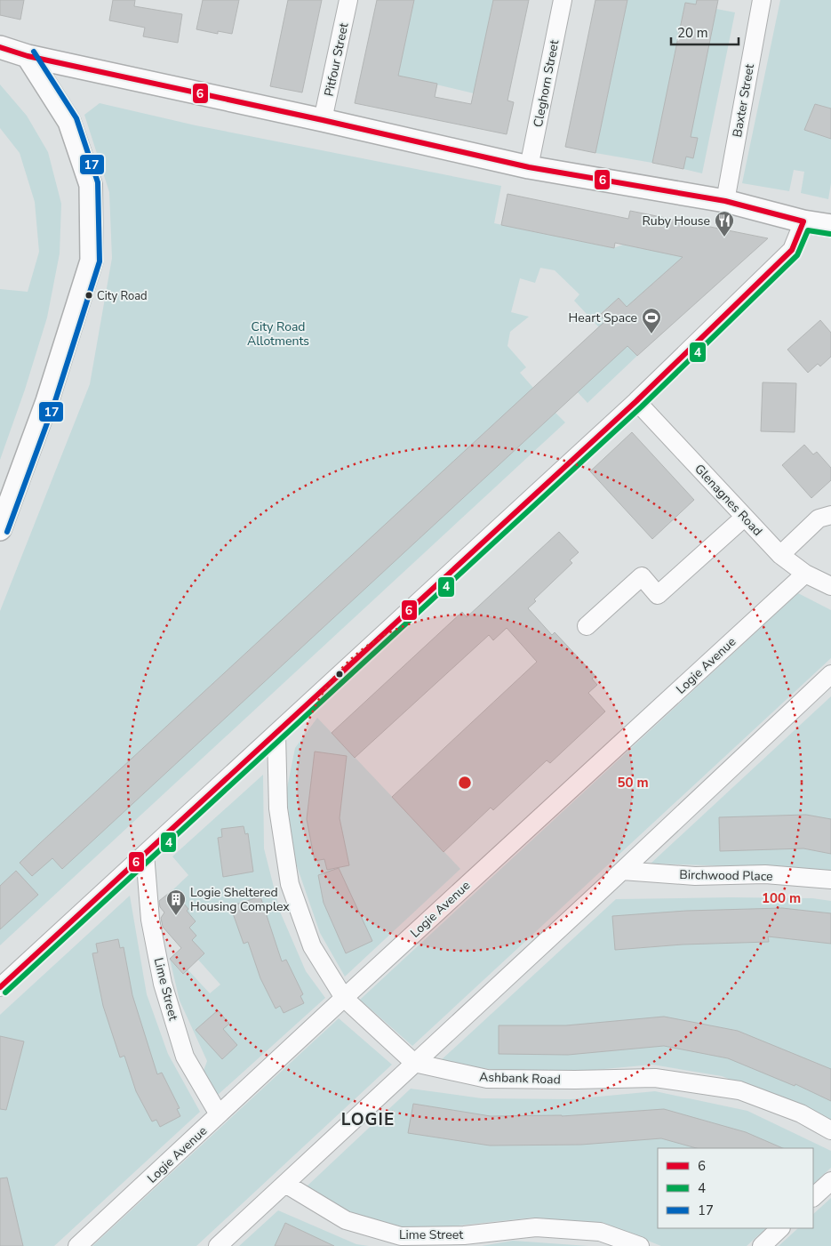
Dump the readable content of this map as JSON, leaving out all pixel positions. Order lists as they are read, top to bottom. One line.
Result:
{"streets":{"street":["Pitfour Street","Cleghorn Street","Baxter Street","Glenagnes Road","Logie Avenue","Birchwood Place","Lime Street","Ashbank Road"]},"crossings":[["Glenagnes Road","Logie Avenue"],["Logie Avenue","Lime Street"]],"districts":["LOGIE"],"parks":["City Road Allotments"],"places":{"restaurant":["Ruby House"],"other":["City Road"],"sports":["Heart Space"],"building":["Logie Sheltered Housing Complex"]},"lines":["transit line 6","transit line 17","transit line 4"],"legend":["6","4","17"],"scale_bar":"20 m","rings":["50 m","100 m"]}
